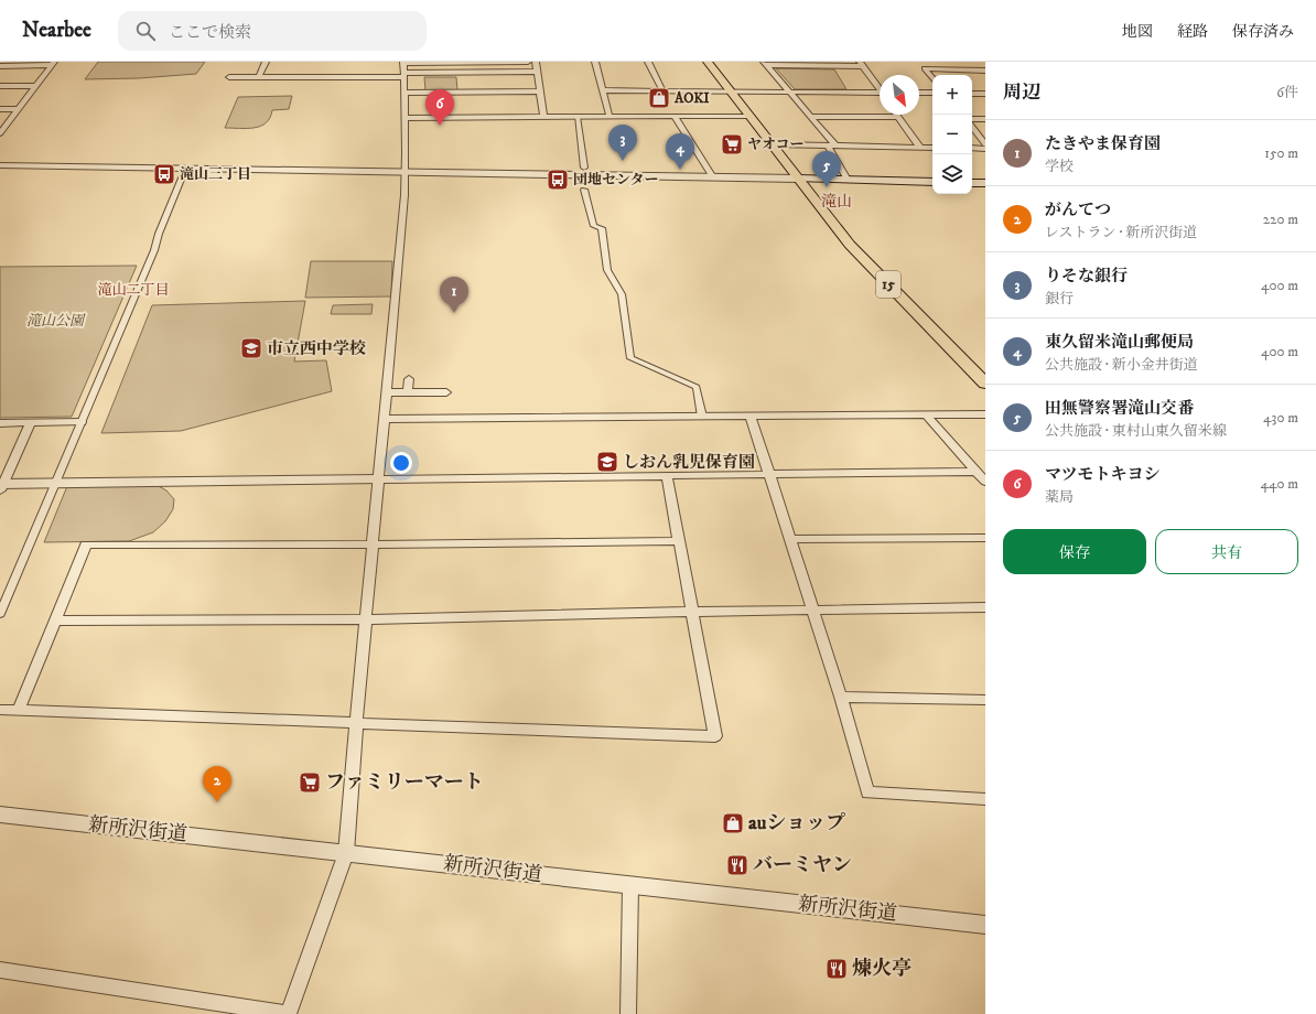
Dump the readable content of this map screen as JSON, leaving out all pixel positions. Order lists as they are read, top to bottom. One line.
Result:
{"streets":{"main road":["15"],"street":["新所沢街道"]},"districts":["滝山","滝山二丁目"],"parks":["滝山公園"],"places":{"shop":["AOKI","auショップ"],"supermarket":["ヤオコー","ファミリーマート"],"bus stop":["滝山三丁目","団地センター"],"school or university":["市立西中学校","しおん乳児保育園"],"restaurant":["バーミヤン","煉火亭"]},"north":"bottom right","page":{"header":"Nearbee","search":"ここで検索","nav":["地図","経路","保存済み"],"heading":["周辺","6件"],"map_buttons":["+","−"],"pins":["6","3","4","5","1","2"],"list":[{"mark":"1","name":"たきやま保育園","note":"学校","value":"150 m"},{"mark":"2","name":"がんてつ","note":"レストラン · 新所沢街道","value":"220 m"},{"mark":"3","name":"りそな銀行","note":"銀行","value":"400 m"},{"mark":"4","name":"東久留米滝山郵便局","note":"公共施設 · 新小金井街道","value":"400 m"},{"mark":"5","name":"田無警察署滝山交番","note":"公共施設 · 東村山東久留米線","value":"430 m"},{"mark":"6","name":"マツモトキヨシ","note":"薬局","value":"440 m"}],"buttons":["保存","共有"]}}
